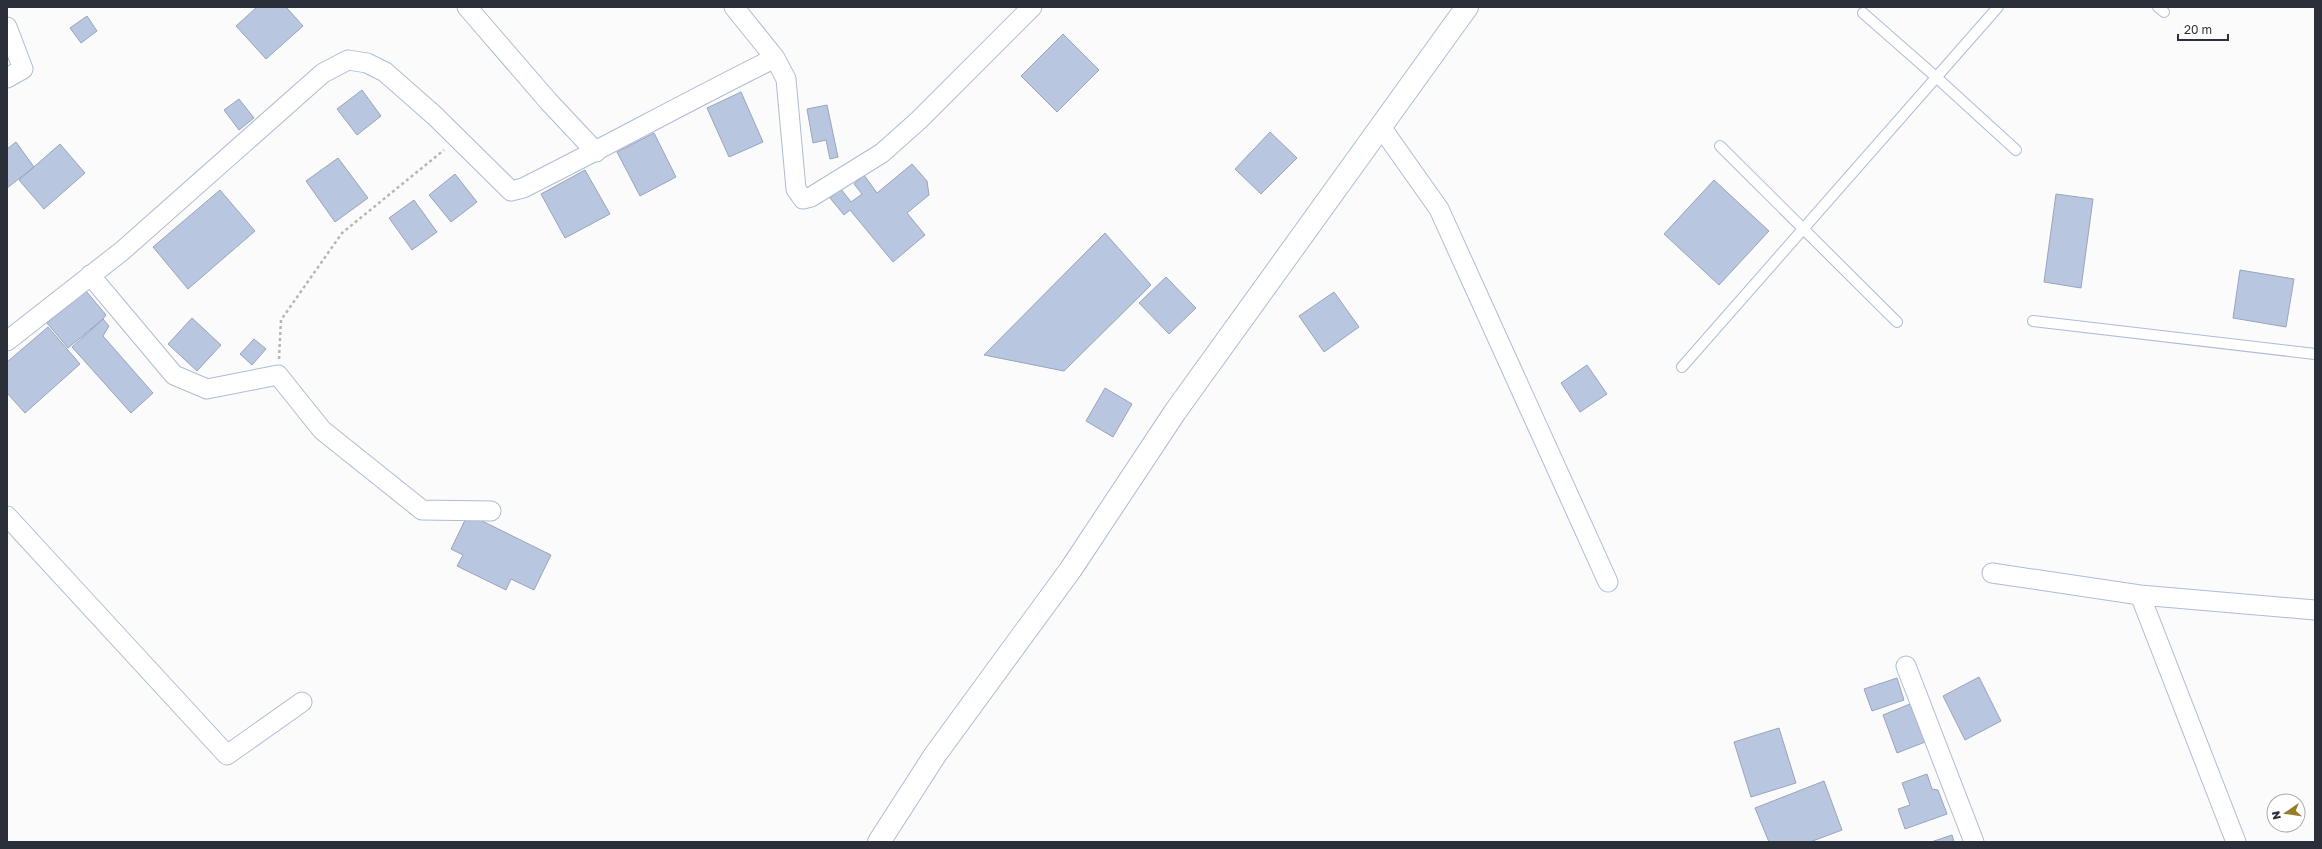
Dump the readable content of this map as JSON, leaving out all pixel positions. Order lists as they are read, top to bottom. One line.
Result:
{"scale_bar":"20 m","north":"left"}
